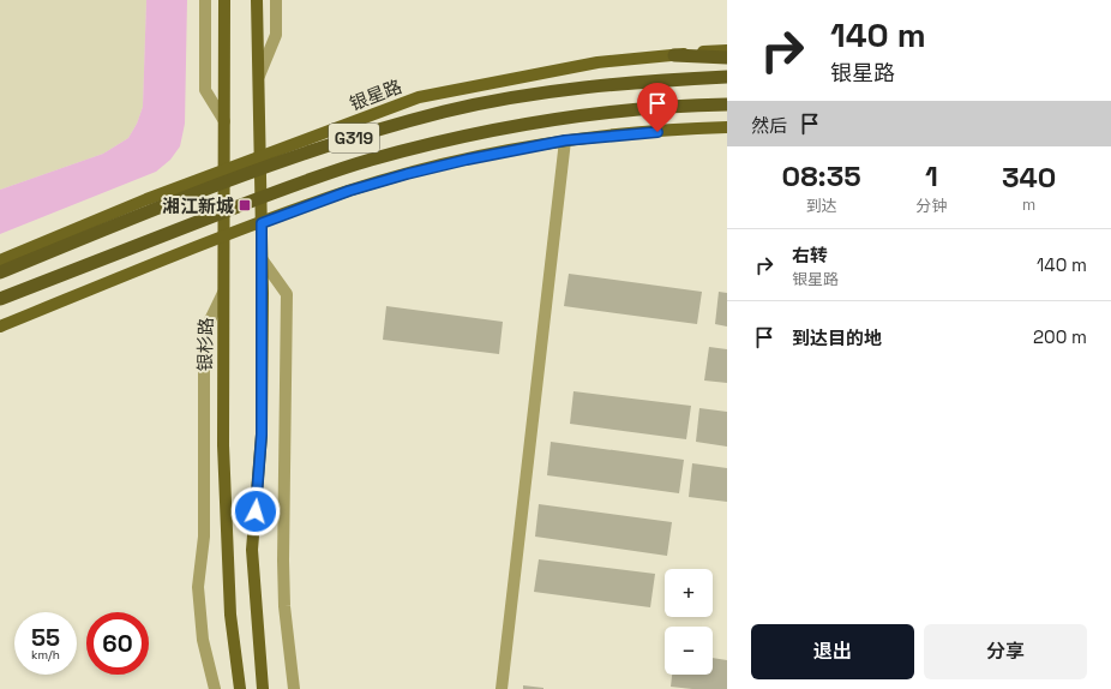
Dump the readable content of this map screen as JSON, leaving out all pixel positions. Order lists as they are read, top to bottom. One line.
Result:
{"streets":{"highway":["银星路","G319"],"main road":["银杉路"]},"crossings":[["银星路","银杉路"]],"places":{"transit":["湘江新城"]},"page":{"turn":["140 m","银星路"],"then":"然后","eta":["08:35","到达","1","分钟","340","m"],"list":[{"name":"右转","note":"银星路","value":"140 m"},{"name":"到达目的地","value":"200 m"}],"map_buttons":["+","−"],"speed":"55 km/h","limit":"60","buttons":["退出","分享"]}}
